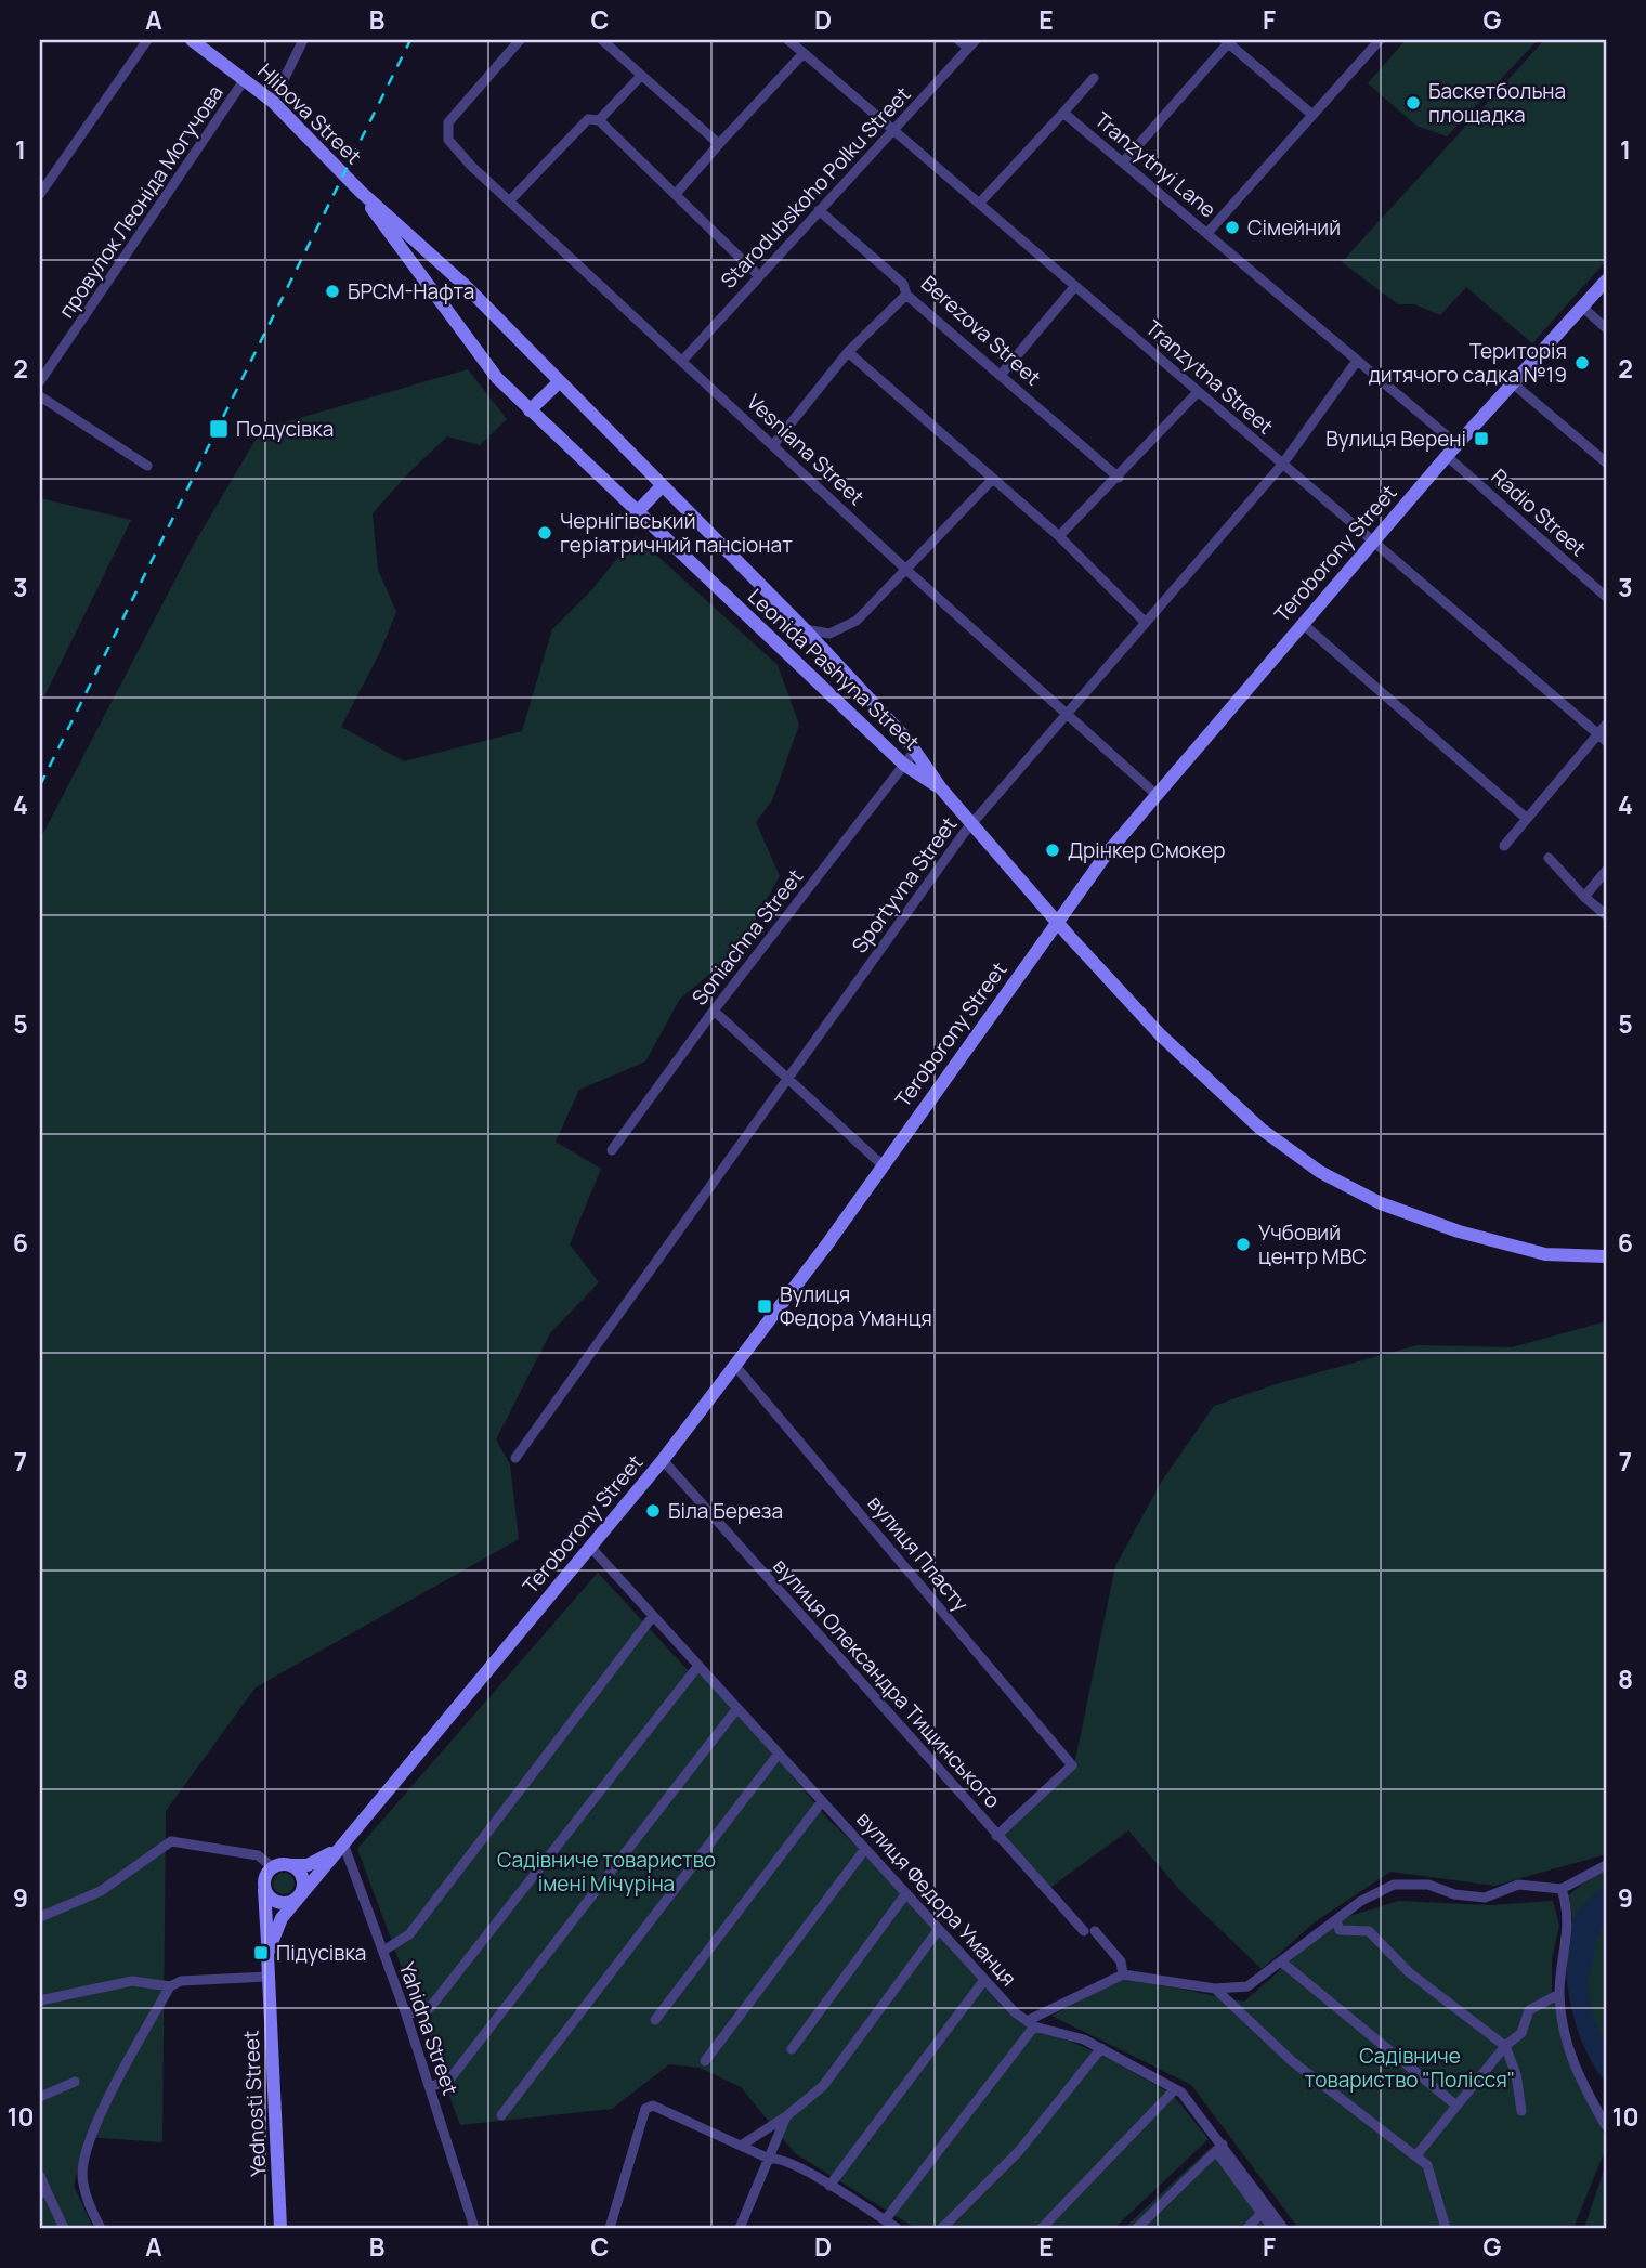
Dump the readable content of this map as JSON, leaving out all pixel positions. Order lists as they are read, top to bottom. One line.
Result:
{"streets":{"main road":["Hlibova Street","Teroborony Street","Leonida Pashyna Street","Yednosti Street"],"street":["Tranzytnyi Lane","Starodubskoho Polku Street","провулок Леоніда Могучова","Berezova Street","Tranzytna Street","Vesniana Street","Radio Street","Sportyvna Street","Soniachna Street","вулиця Пласту","вулиця Олександра Тищинського","вулиця Федора Уманця","Yahidna Street"]},"crossings":[["Hlibova Street","провулок Леоніда Могучова"],["Hlibova Street","Leonida Pashyna Street"],["Tranzytnyi Lane","Tranzytna Street"],["Tranzytnyi Lane","Teroborony Street"],["Tranzytnyi Lane","Sportyvna Street"],["Starodubskoho Polku Street","Berezova Street"],["Starodubskoho Polku Street","Tranzytna Street"],["Starodubskoho Polku Street","Vesniana Street"],["Tranzytna Street","Teroborony Street"],["Tranzytna Street","Sportyvna Street"],["Vesniana Street","Teroborony Street"],["Vesniana Street","Sportyvna Street"],["Radio Street","Teroborony Street"],["Teroborony Street","вулиця Пласту"],["Teroborony Street","вулиця Олександра Тищинського"],["Teroborony Street","вулиця Федора Уманця"],["Teroborony Street","Yahidna Street"],["Teroborony Street","Yednosti Street"],["Leonida Pashyna Street","Soniachna Street"],["вулиця Пласту","вулиця Олександра Тищинського"],["Yahidna Street","Yednosti Street"]],"parks":["Садівниче товариство імені Мічуріна","Садівниче товариство \"Полісся\""],"places":{"other":["Баскетбольна площадка","Сімейний","БРСМ-Нафта","Територія дитячого садка №19","Чернігівський геріатричний пансіонат","Дрінкер Смокер","Учбовий центр МВС","Біла Береза"],"transit":["Подусівка","Вулиця Верені","Вулиця Федора Уманця","Підусівка"]},"grid":{"columns":["A","B","C","D","E","F","G"],"rows":["1","2","3","4","5","6","7","8","9","10"]}}
